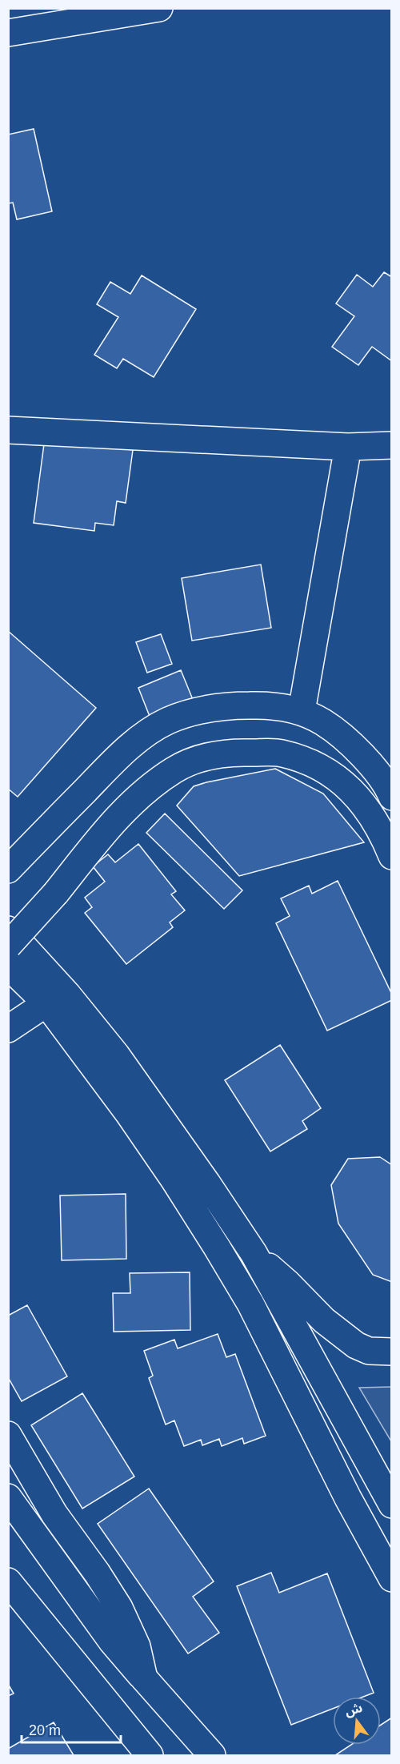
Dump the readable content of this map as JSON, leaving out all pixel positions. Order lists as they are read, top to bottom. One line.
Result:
{"scale_bar":"20 m","north":"top"}
